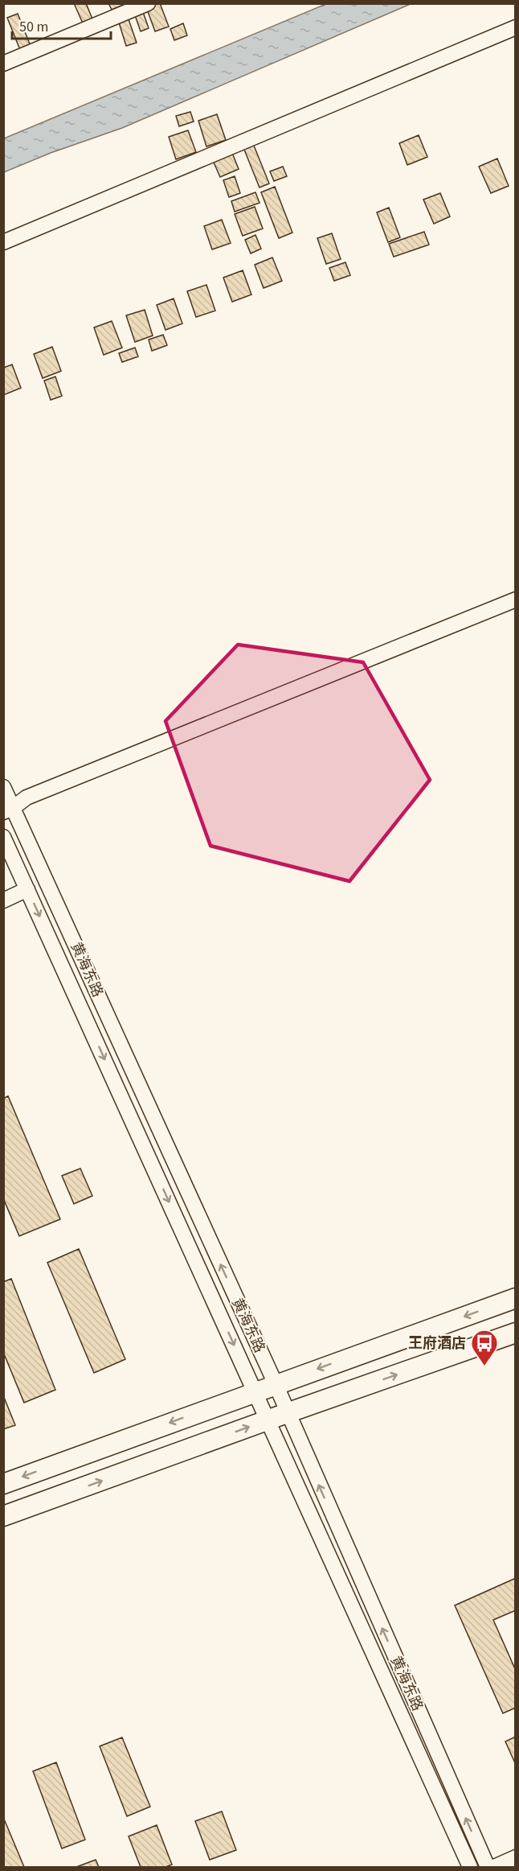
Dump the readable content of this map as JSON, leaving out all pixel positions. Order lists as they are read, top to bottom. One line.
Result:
{"streets":{"street":["黄海东路"]},"places":{"bus stop":["王府酒店"]},"scale_bar":"50 m"}
